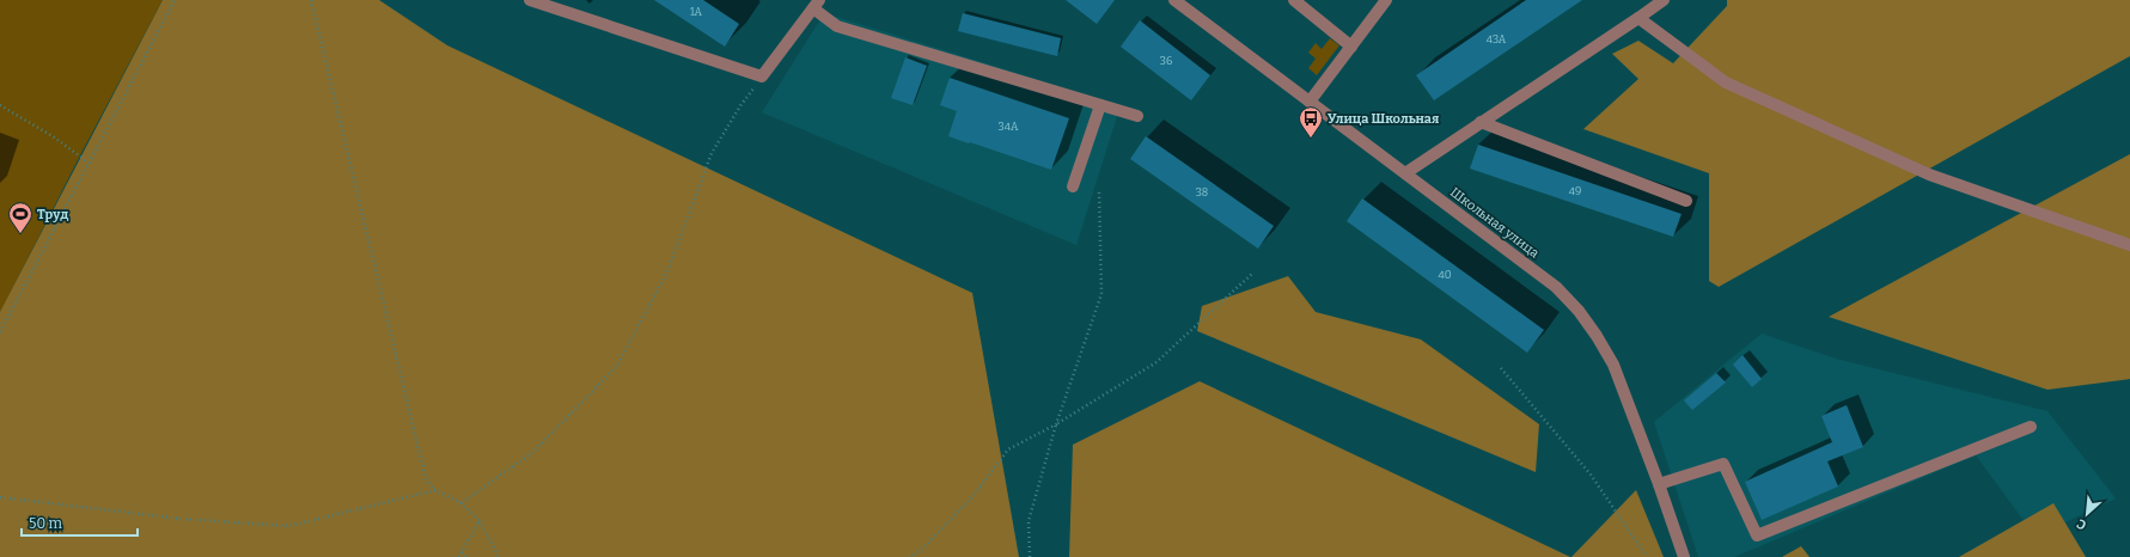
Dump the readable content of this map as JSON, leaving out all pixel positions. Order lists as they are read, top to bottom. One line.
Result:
{"streets":{"street":["Школьная улица"]},"places":{"bus stop":["Улица Школьная"],"sports":["Труд"]},"house_numbers":["1А","43А","36","34А","49","38","40"],"scale_bar":"50 m","north":"bottom left"}
